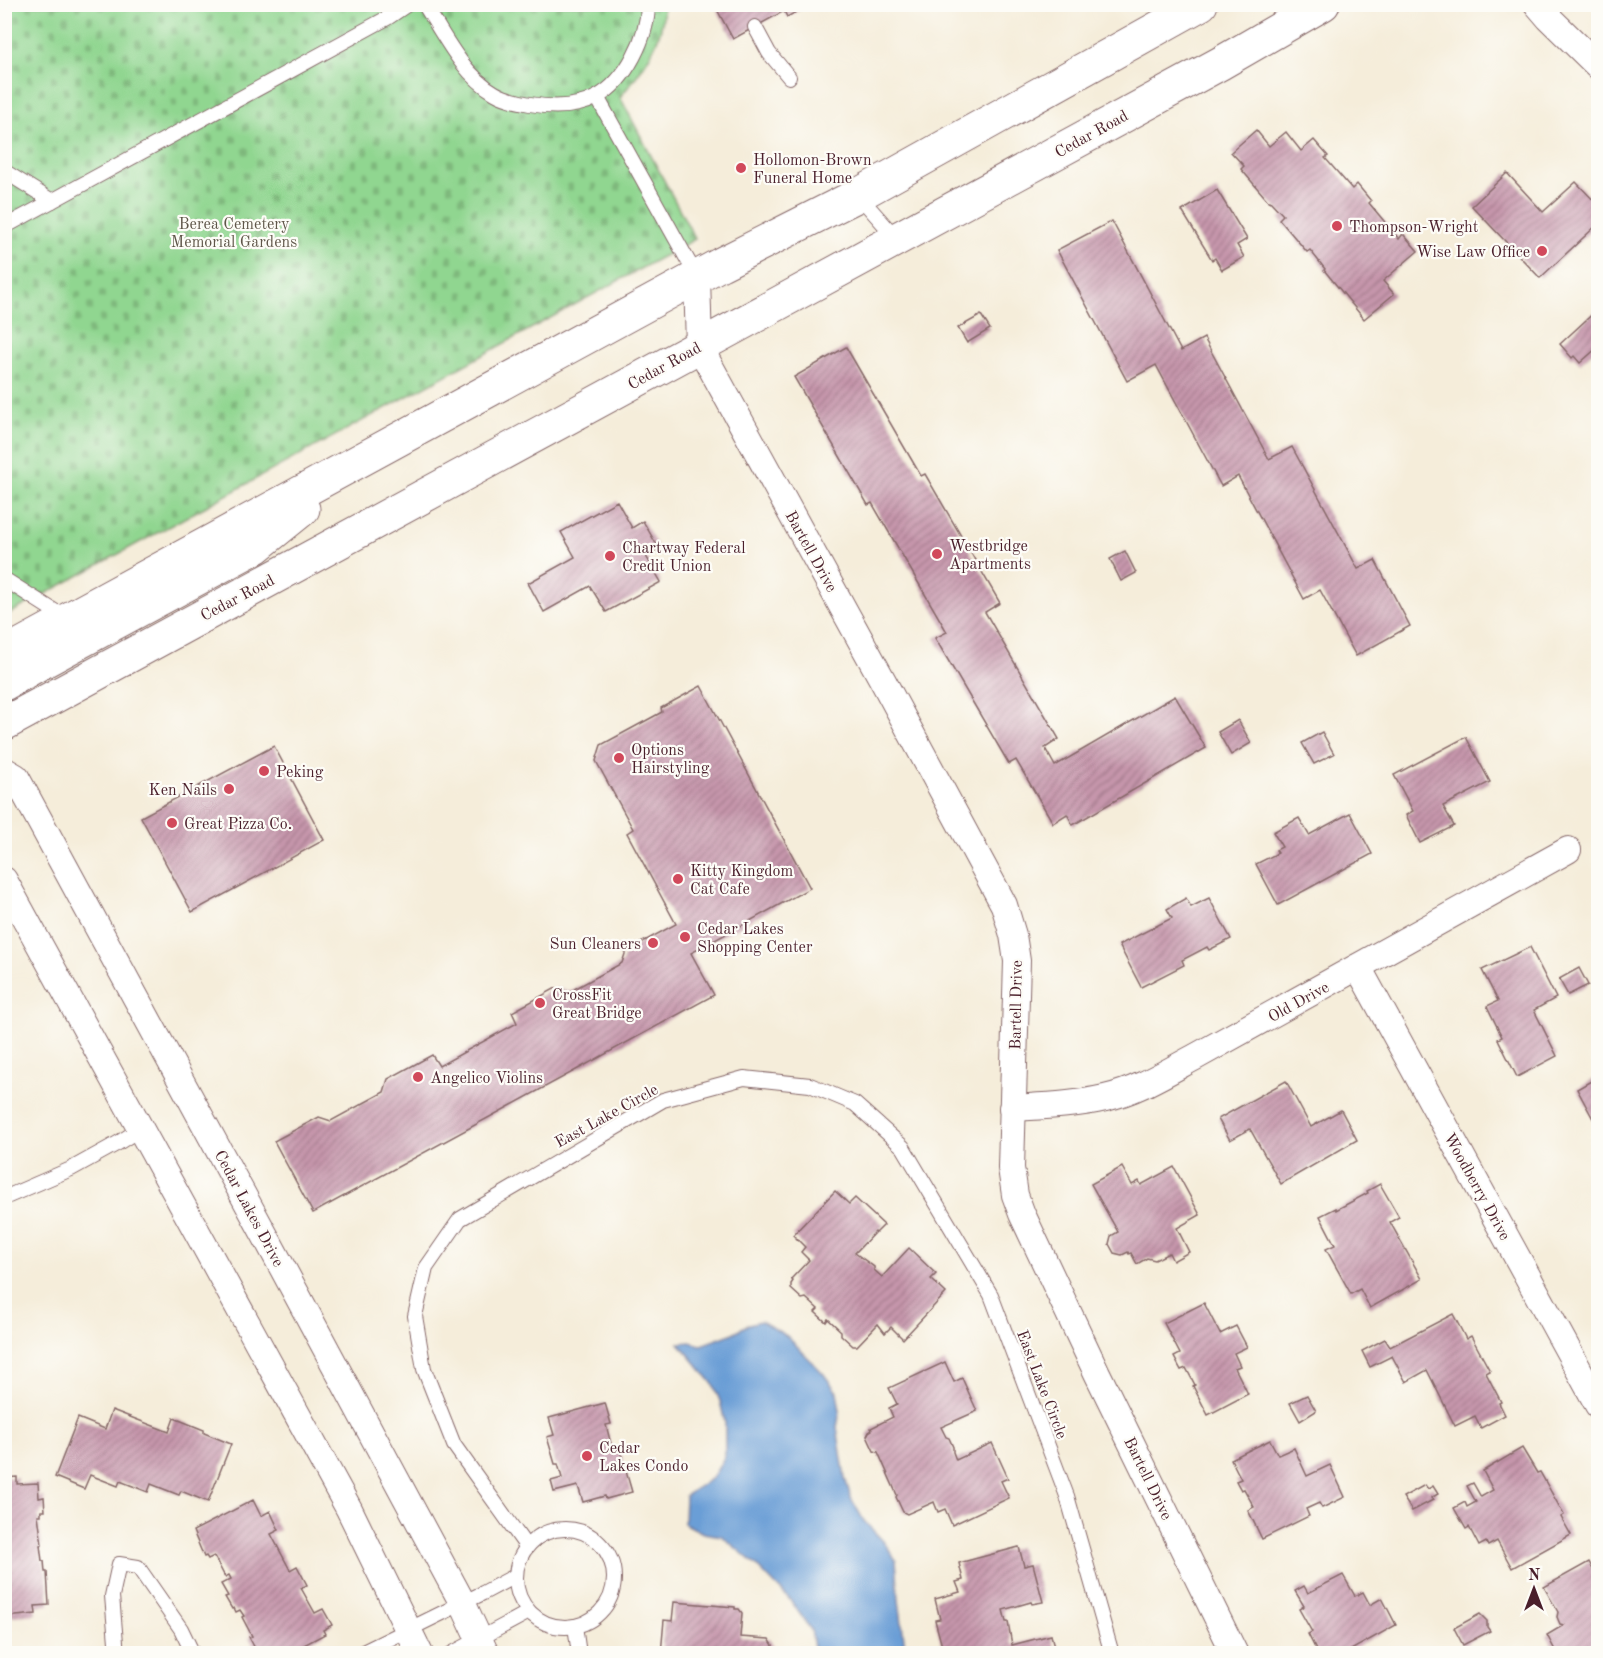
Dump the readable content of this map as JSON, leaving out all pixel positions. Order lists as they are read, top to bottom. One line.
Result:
{"streets":{"main road":["Cedar Road"],"street":["Bartell Drive","Old Drive","Woodberry Drive","Cedar Lakes Drive"],"lane":["East Lake Circle"]},"crossings":[["Cedar Road","Bartell Drive"],["Bartell Drive","Old Drive"],["Old Drive","Woodberry Drive"]],"parks":["Berea Cemetery Memorial Gardens"],"places":["Hollomon-Brown Funeral Home","Thompson-Wright","Wise Law Office","Westbridge Apartments","Chartway Federal Credit Union","Options Hairstyling","Peking","Ken Nails","Great Pizza Co.","Kitty Kingdom Cat Cafe","Cedar Lakes Shopping Center","Sun Cleaners","CrossFit Great Bridge","Angelico Violins","Cedar Lakes Condo"],"north":"top"}
